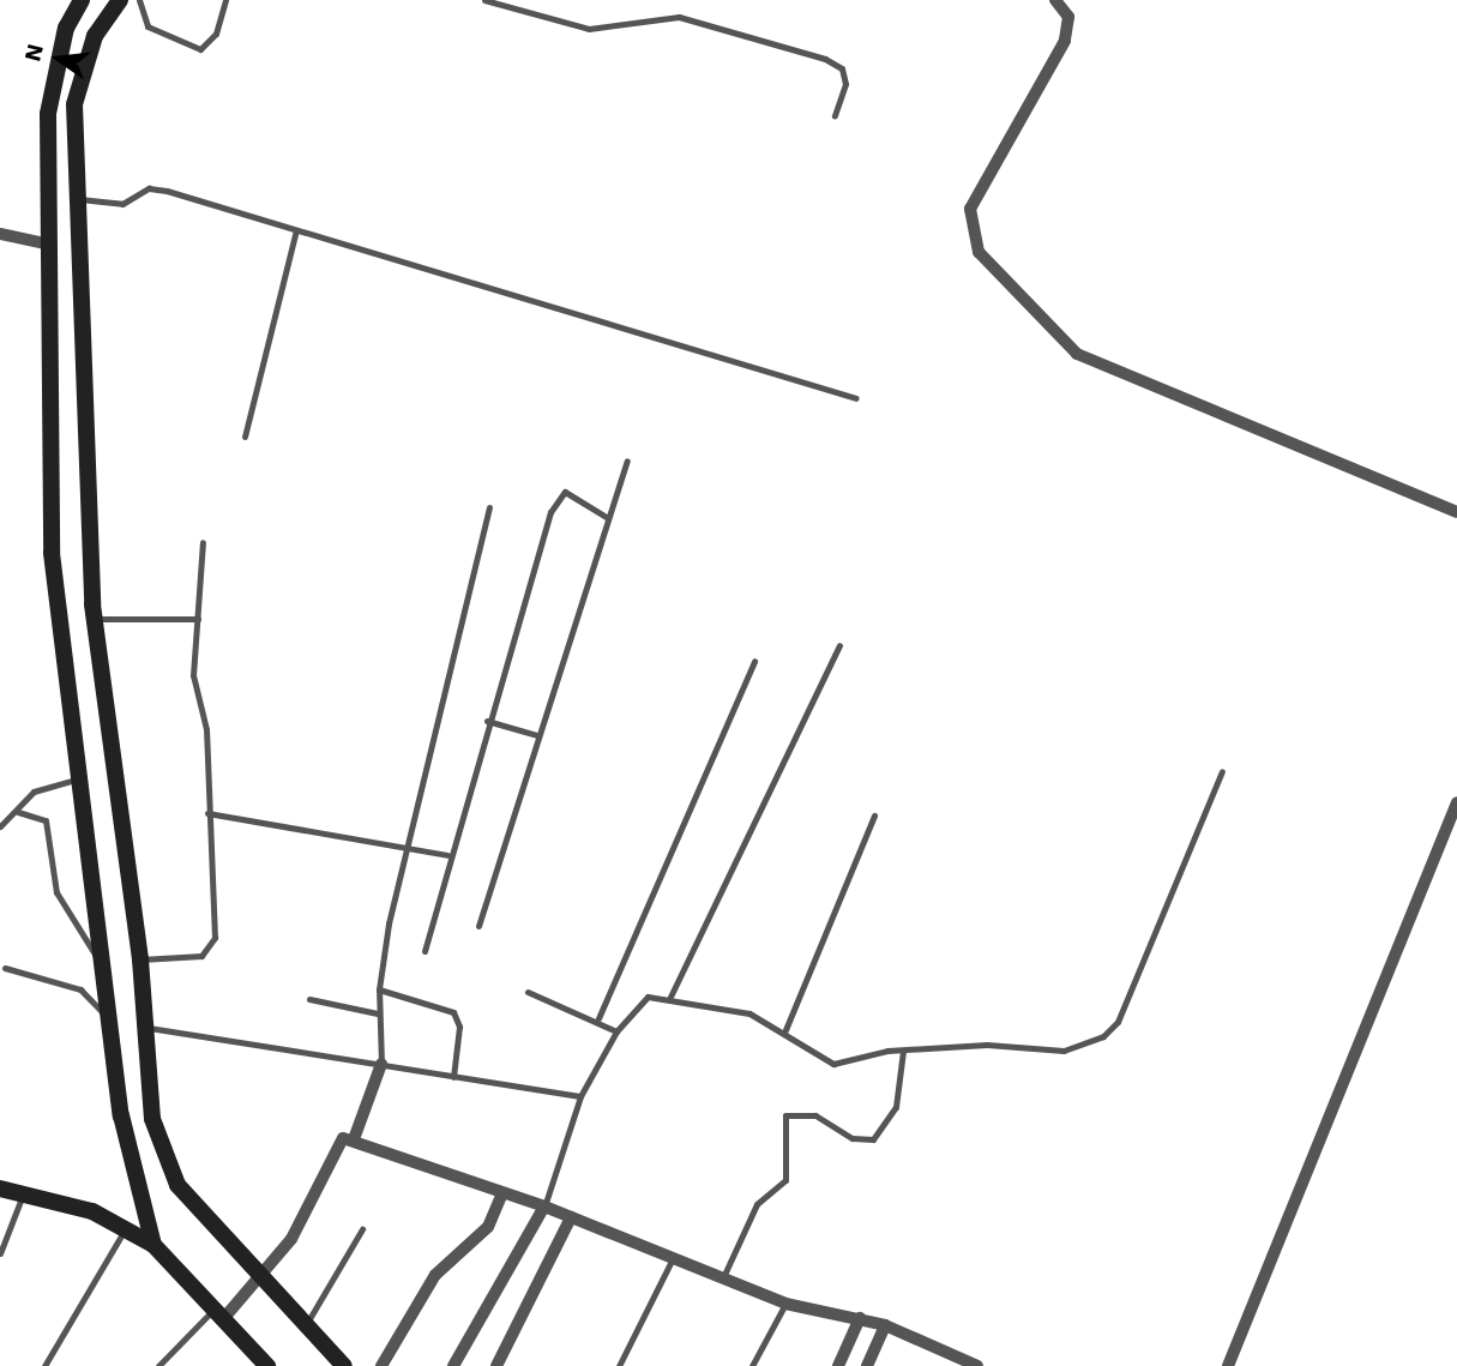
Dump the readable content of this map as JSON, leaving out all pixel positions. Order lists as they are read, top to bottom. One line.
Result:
{"north":"left"}
